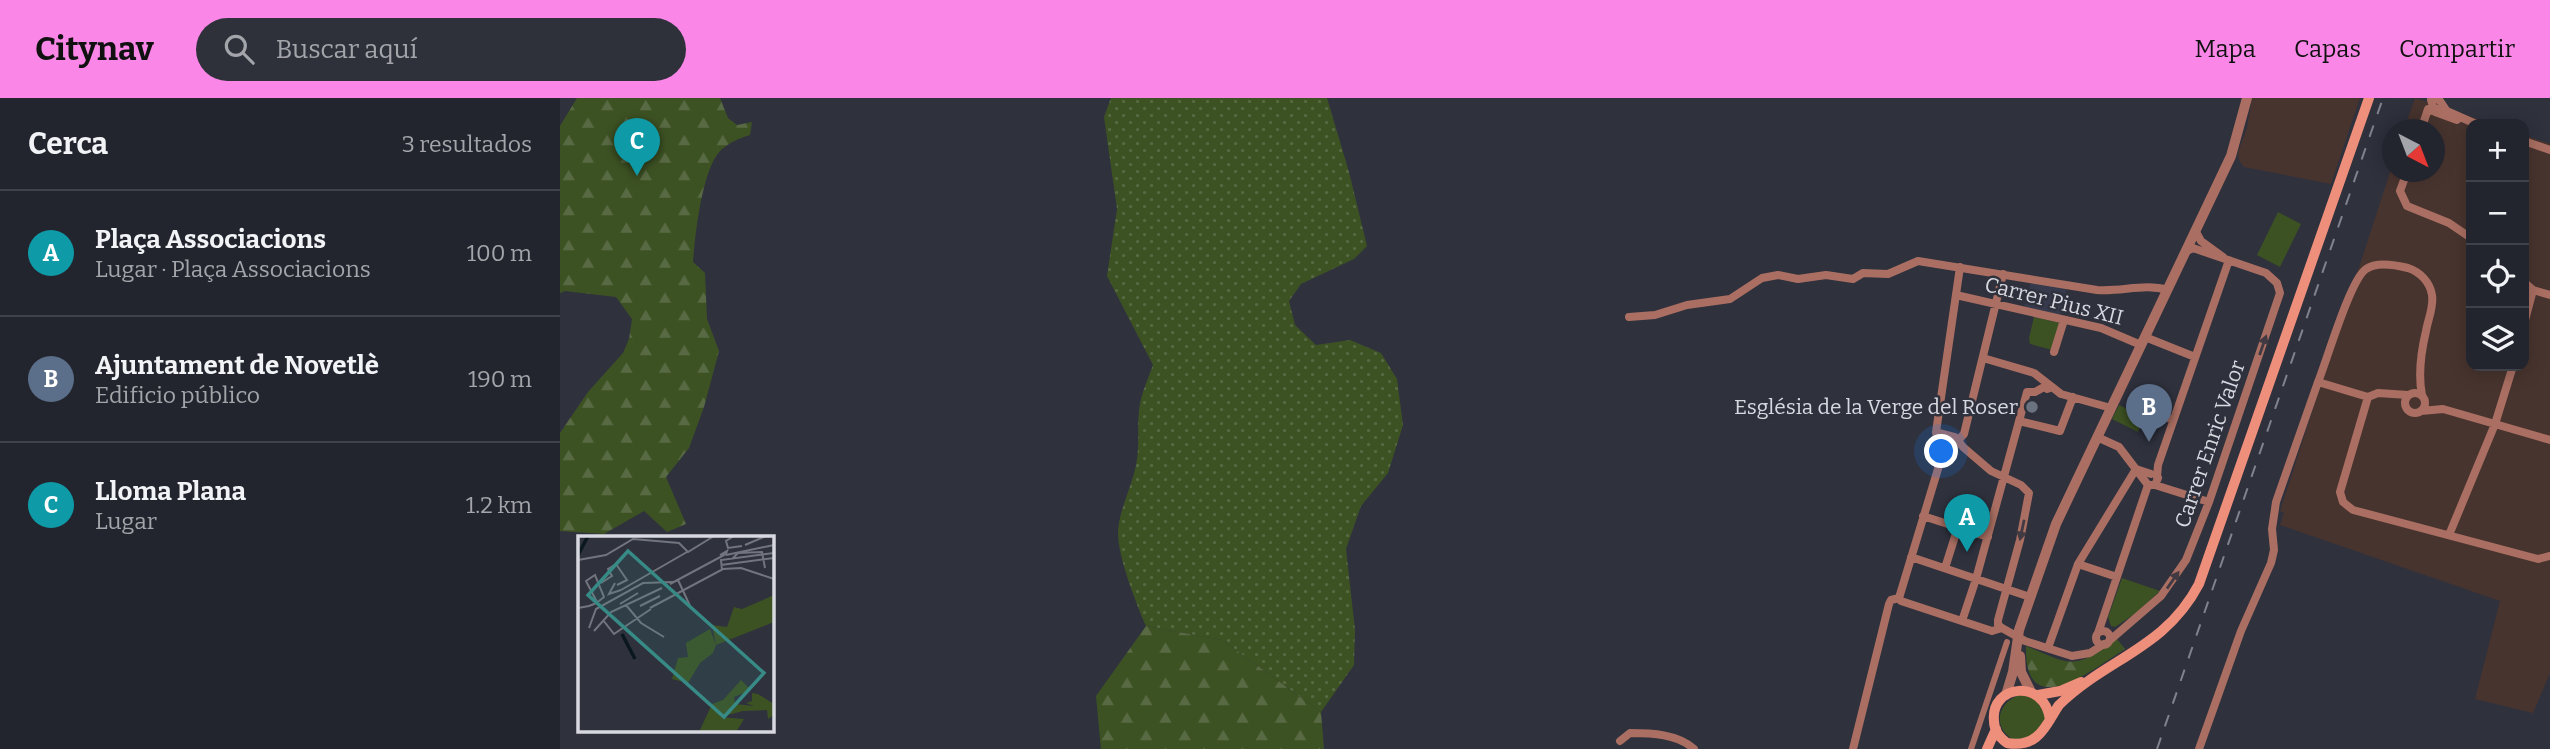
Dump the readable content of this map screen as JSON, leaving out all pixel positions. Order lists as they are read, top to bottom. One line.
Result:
{"streets":{"street":["Carrer Pius XII","Carrer Enric Valor"]},"places":["Església de la Verge del Roser"],"north":"bottom right","page":{"header":"Citynav","search":"Buscar aquí","nav":["Mapa","Capas","Compartir"],"heading":["Cerca","3 resultados"],"pins":["C","B","A"],"map_buttons":["+","−"],"list":[{"mark":"A","name":"Plaça Associacions","note":"Lugar · Plaça Associacions","value":"100 m"},{"mark":"B","name":"Ajuntament de Novetlè","note":"Edificio público","value":"190 m"},{"mark":"C","name":"Lloma Plana","note":"Lugar","value":"1.2 km"}]}}
